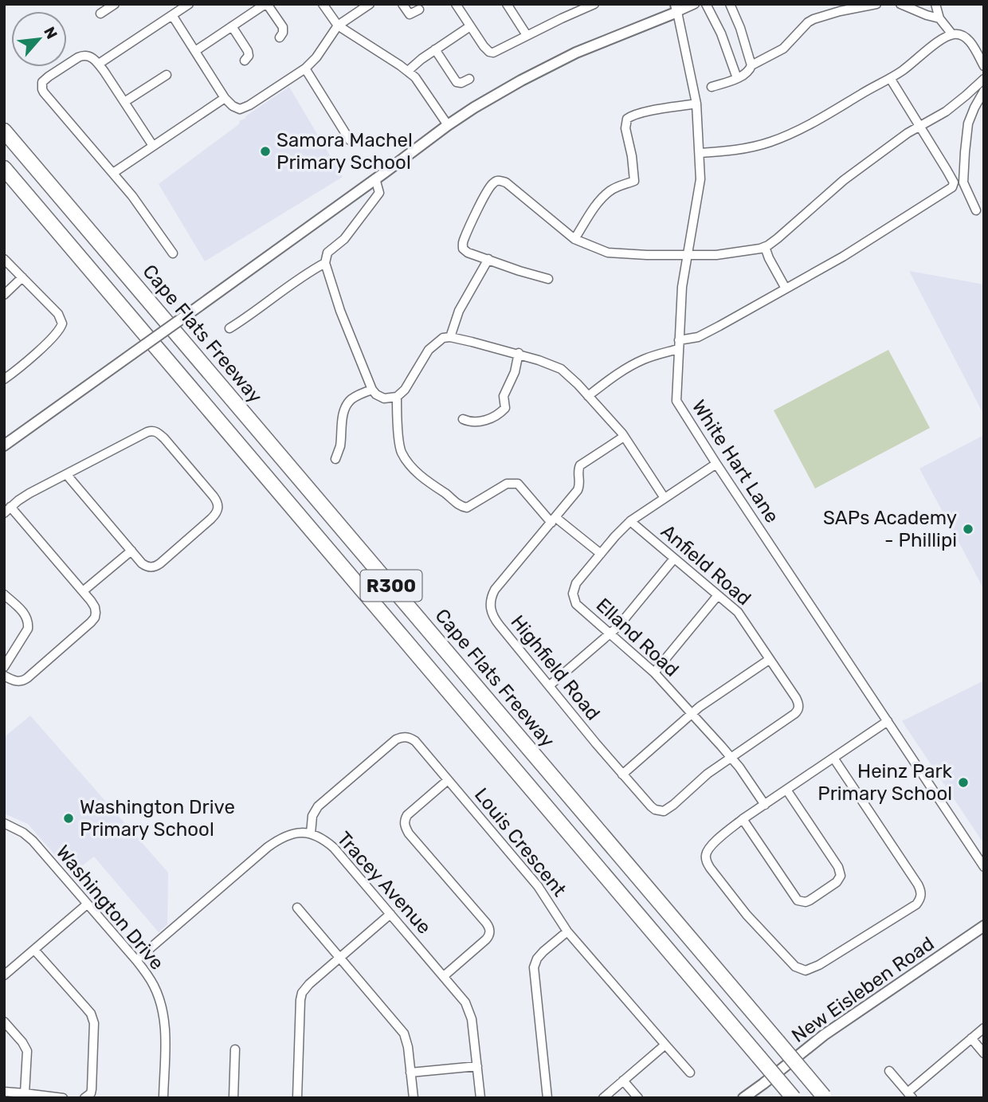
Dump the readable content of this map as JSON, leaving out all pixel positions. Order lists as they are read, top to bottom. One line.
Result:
{"streets":{"highway":["Cape Flats Freeway","R300"],"street":["White Hart Lane","Anfield Road","Elland Road","Highfield Road","Louis Crescent","Tracey Avenue","Washington Drive","New Eisleben Road"]},"crossings":[["White Hart Lane","Elland Road"],["Anfield Road","Elland Road"],["Anfield Road","Highfield Road"],["Elland Road","Highfield Road"],["Louis Crescent","Tracey Avenue"],["Tracey Avenue","Washington Drive"]],"places":["Samora Machel Primary School","SAPs Academy - Phillipi","Heinz Park Primary School","Washington Drive Primary School"],"north":"top right"}
